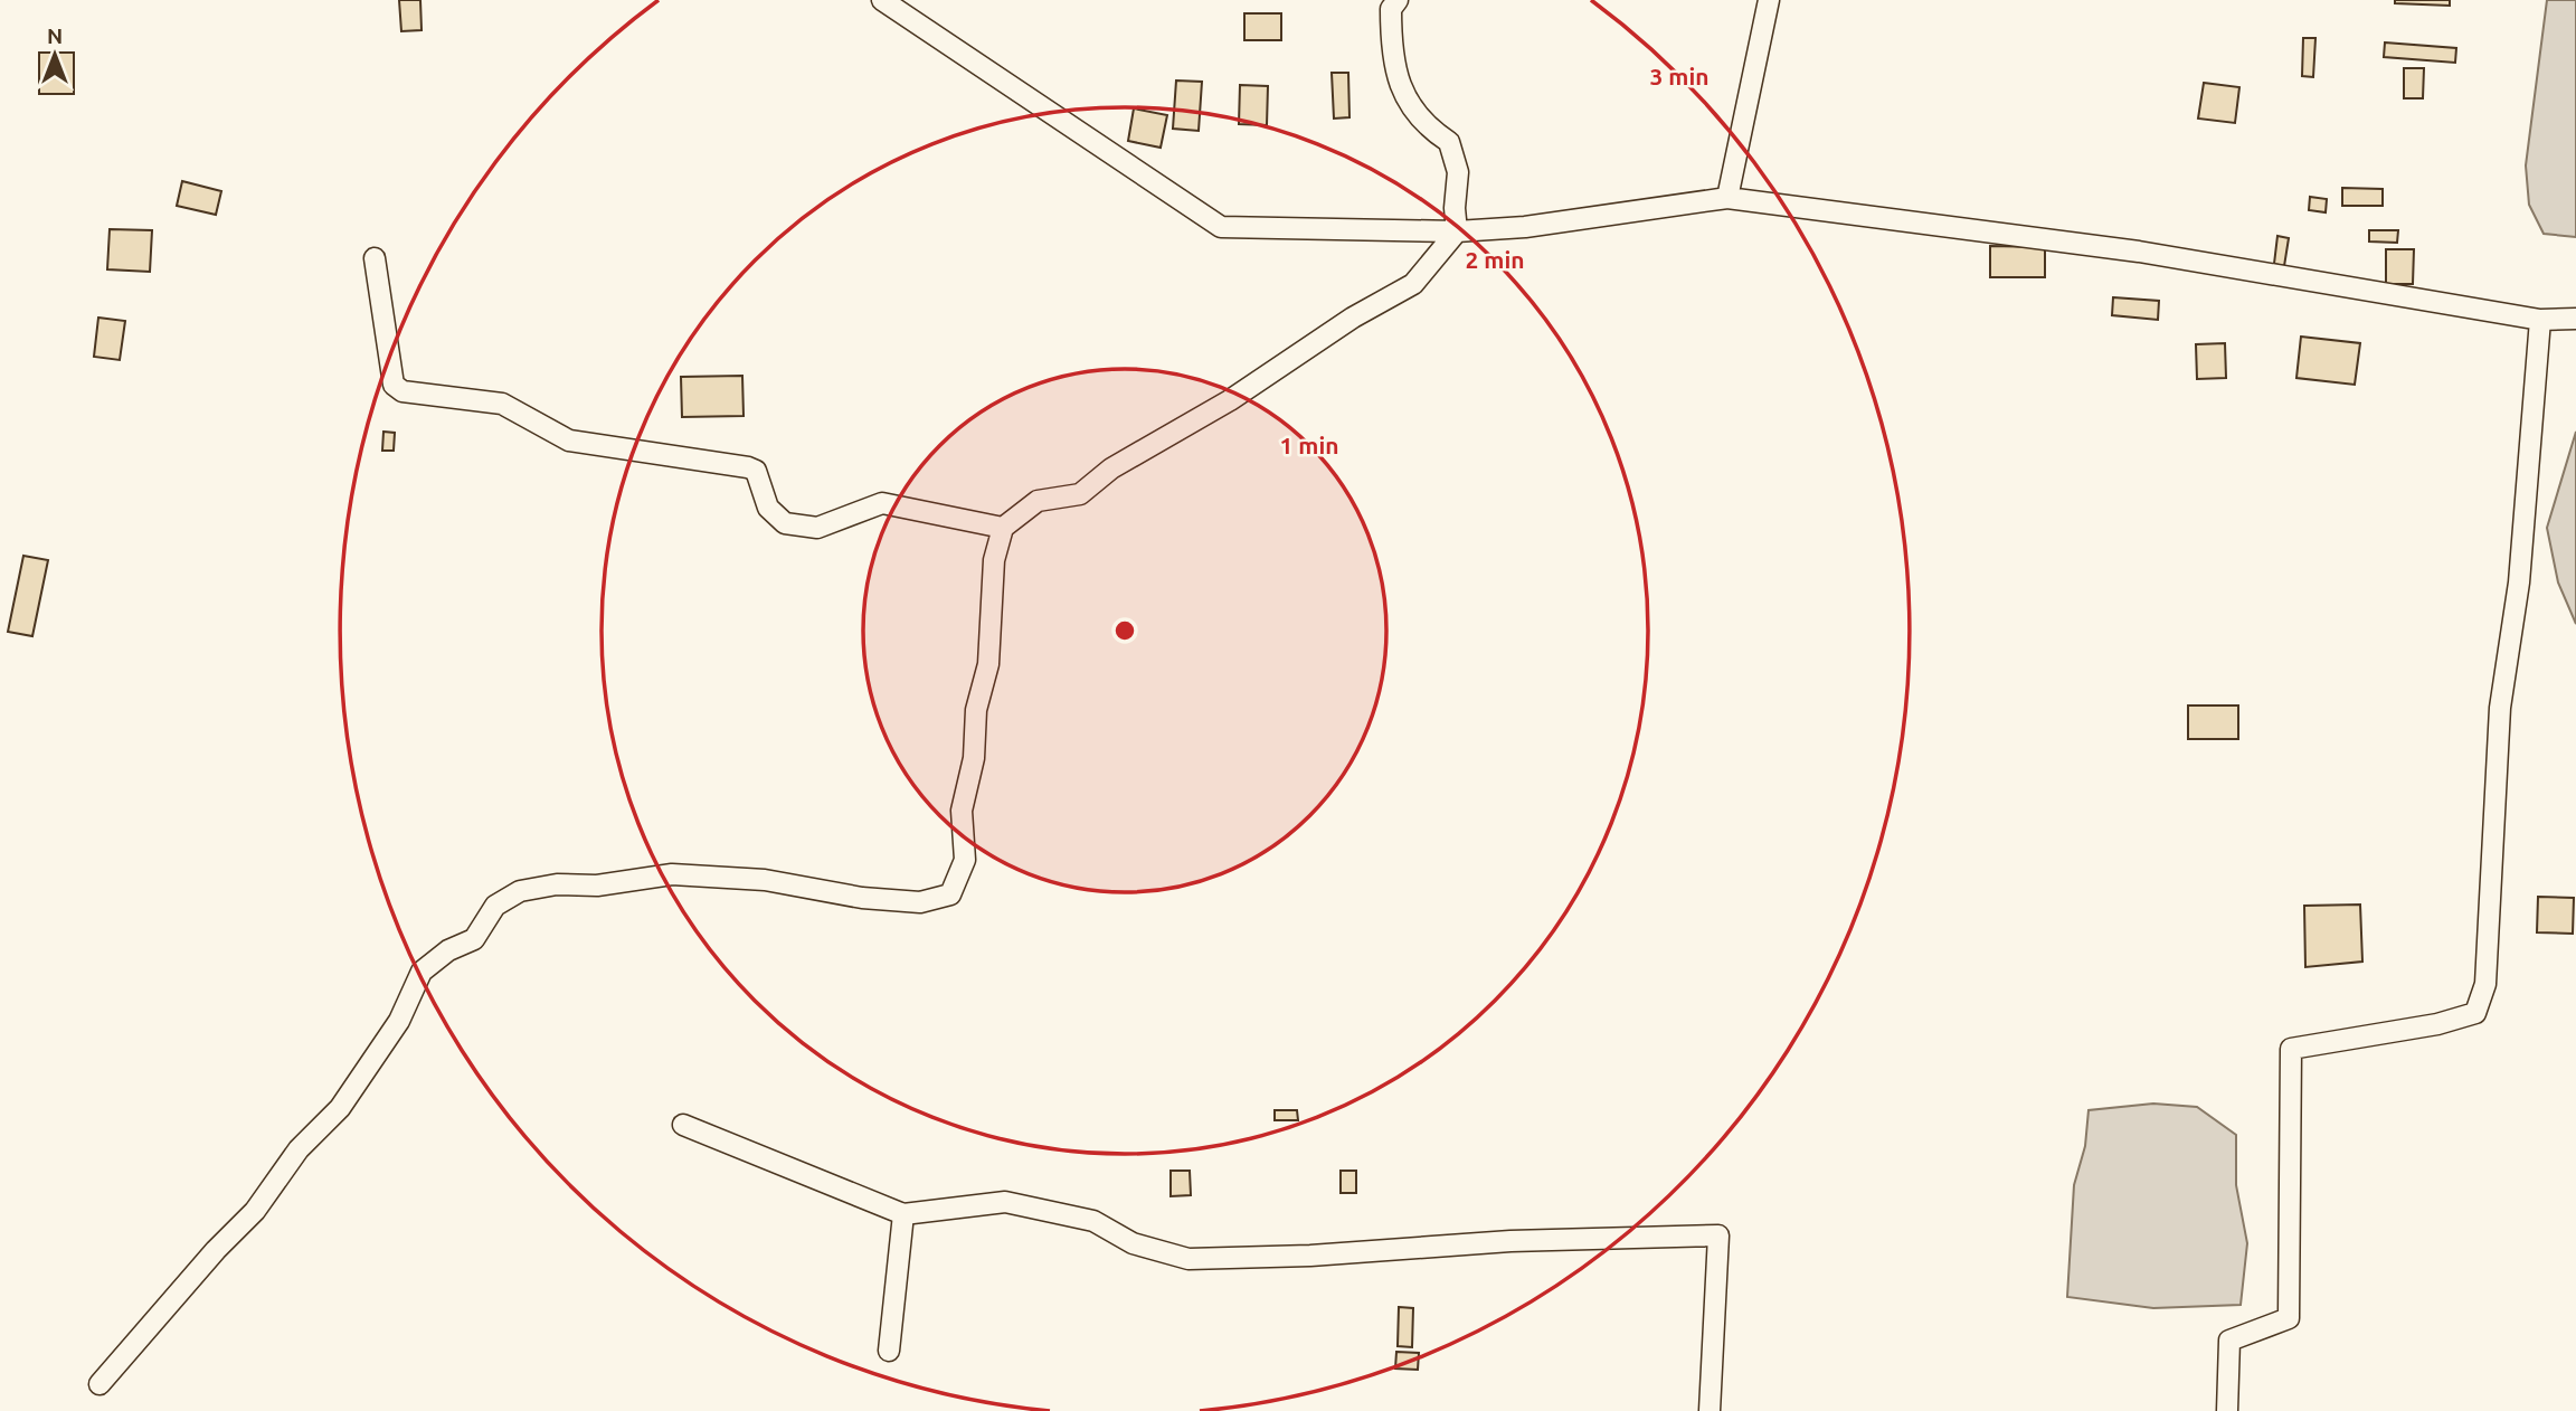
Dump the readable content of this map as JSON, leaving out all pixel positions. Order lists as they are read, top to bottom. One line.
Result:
{"north":"top","rings":["3 min","2 min","1 min"]}
